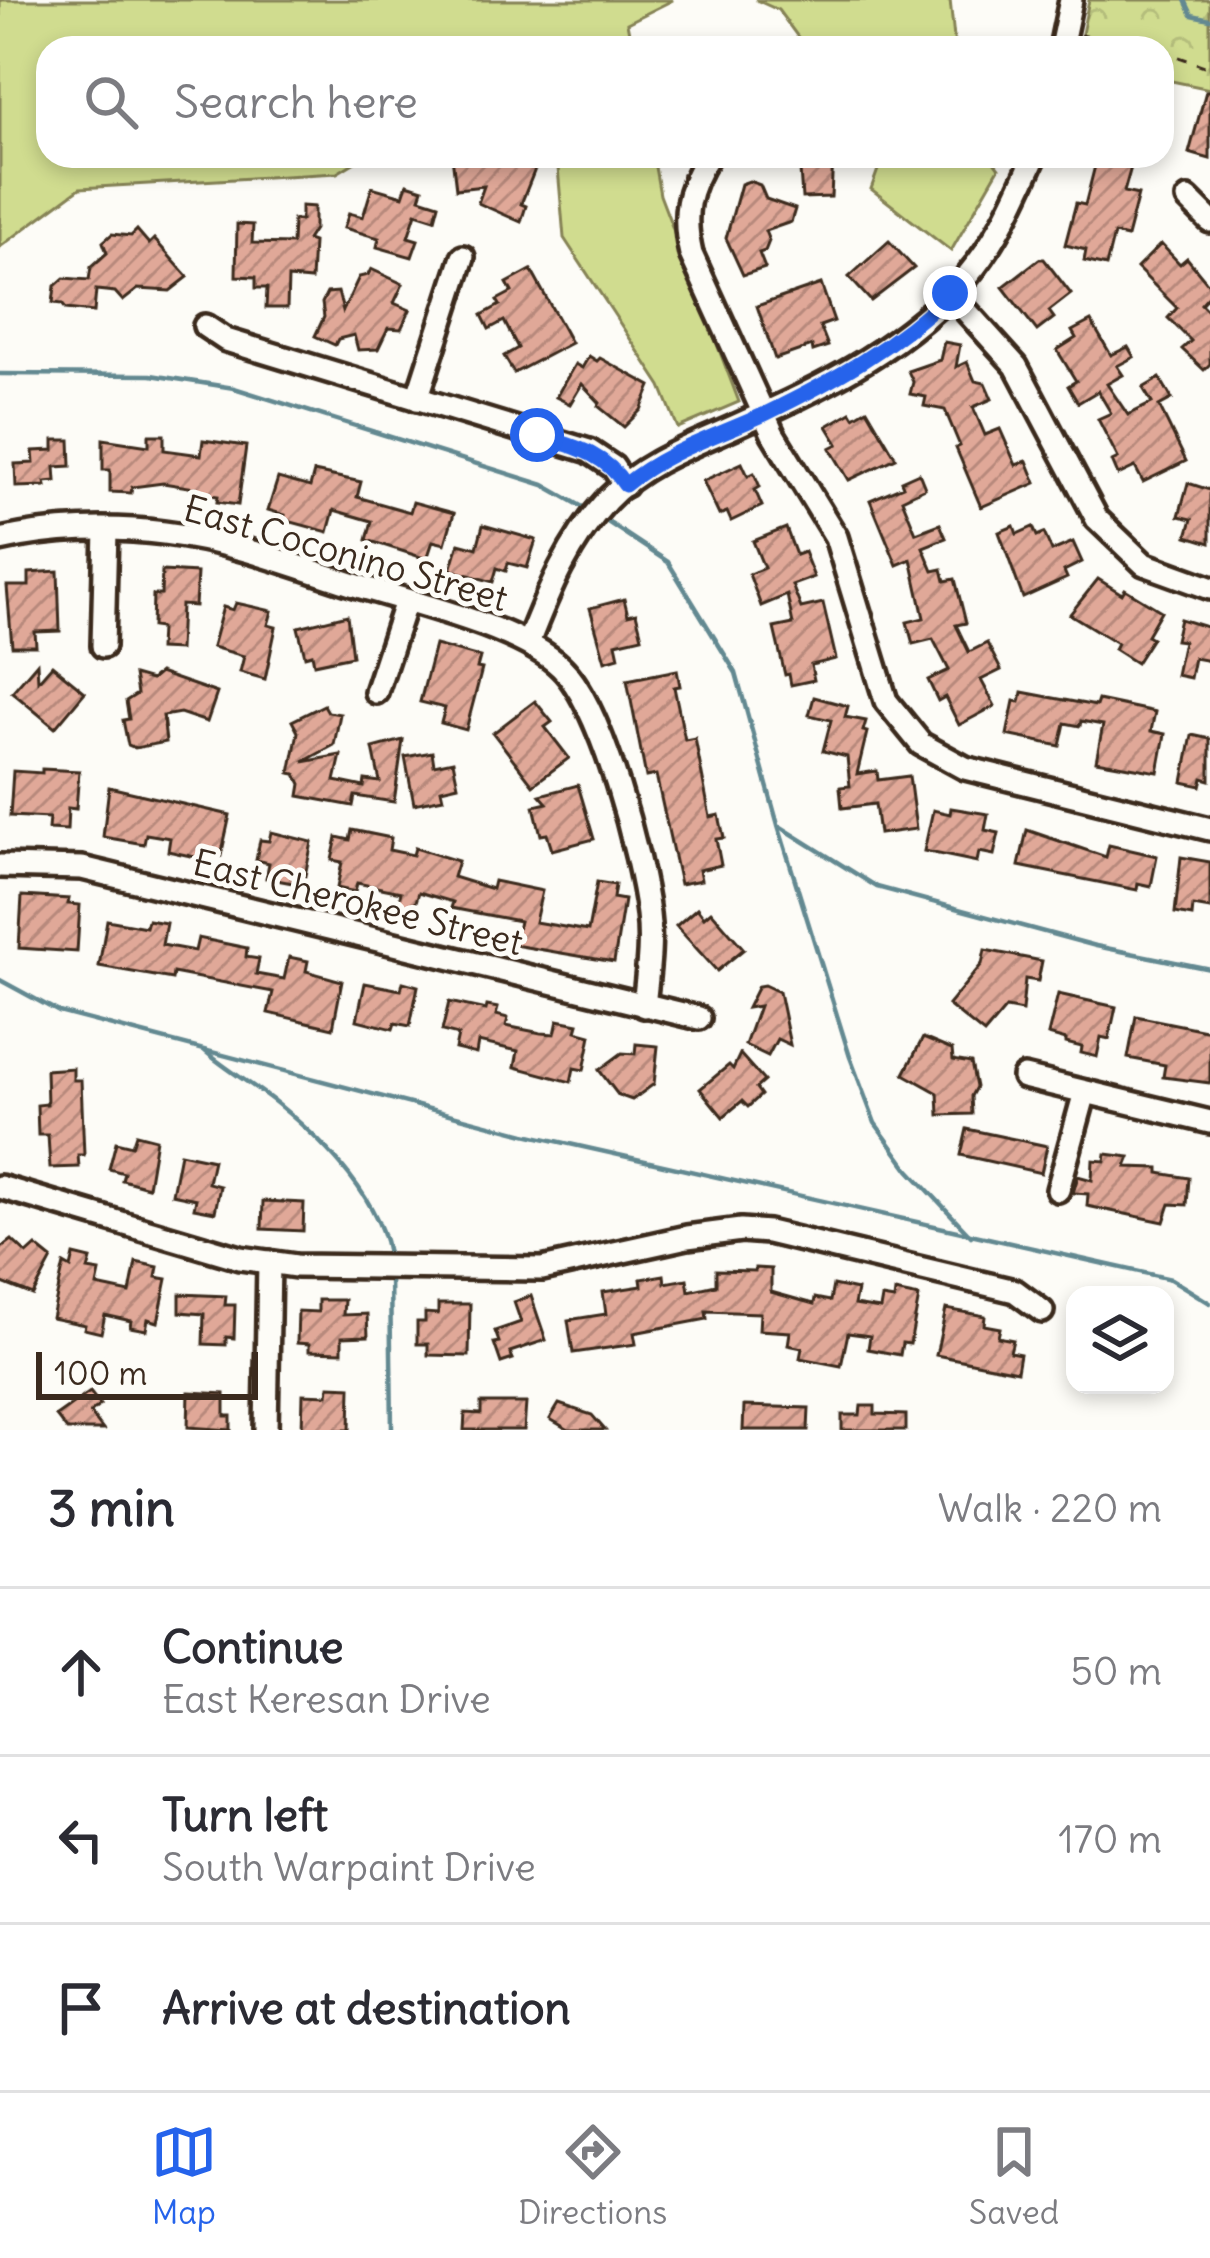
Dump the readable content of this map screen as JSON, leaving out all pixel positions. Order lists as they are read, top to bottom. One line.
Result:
{"streets":{"street":["East Coconino Street","East Cherokee Street"]},"scale_bar":"100 m","page":{"search":"Search here","scale":"100 m","heading":["3 min","Walk · 220 m"],"list":[["Continue","East Keresan Drive","50 m"],["Turn left","South Warpaint Drive","170 m"],"Arrive at destination"],"nav":["Map","Directions","Saved"]}}
